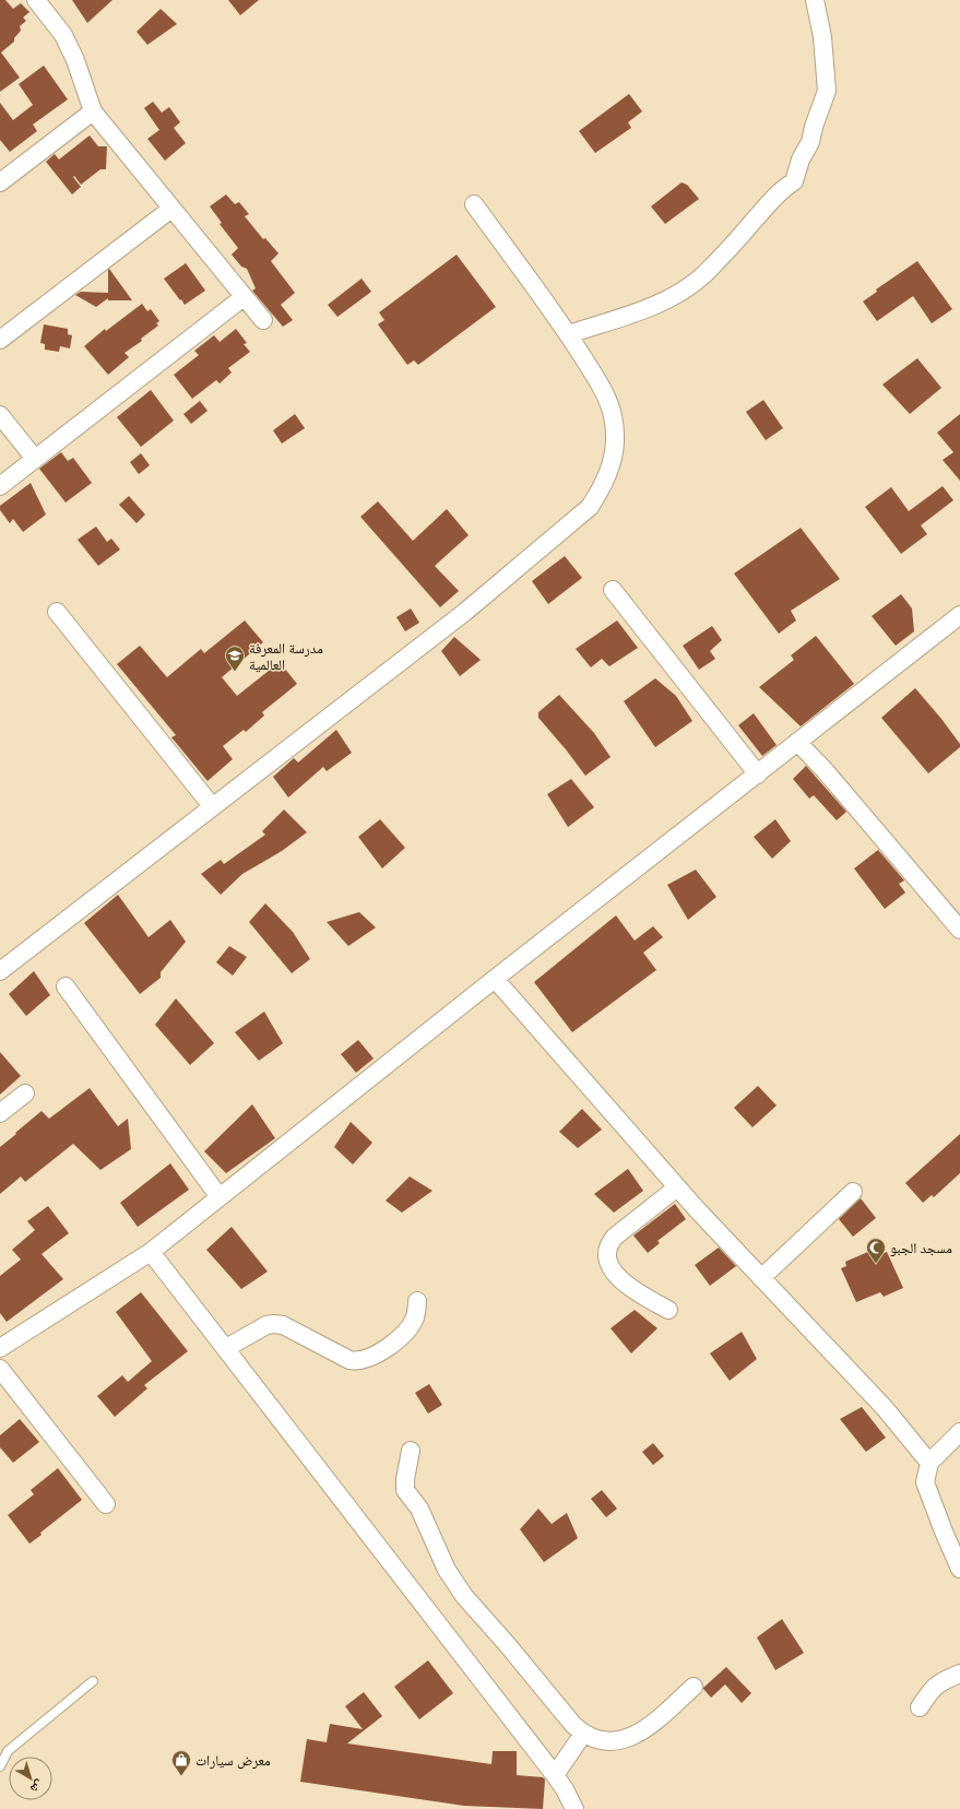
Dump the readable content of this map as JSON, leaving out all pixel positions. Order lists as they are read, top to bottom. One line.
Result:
{"places":{"school or university":["مدرسة المعرفة العالمية"],"mosque":["مسجد الجبو"],"shop":["معرض سيارات"]},"north":"bottom right"}
